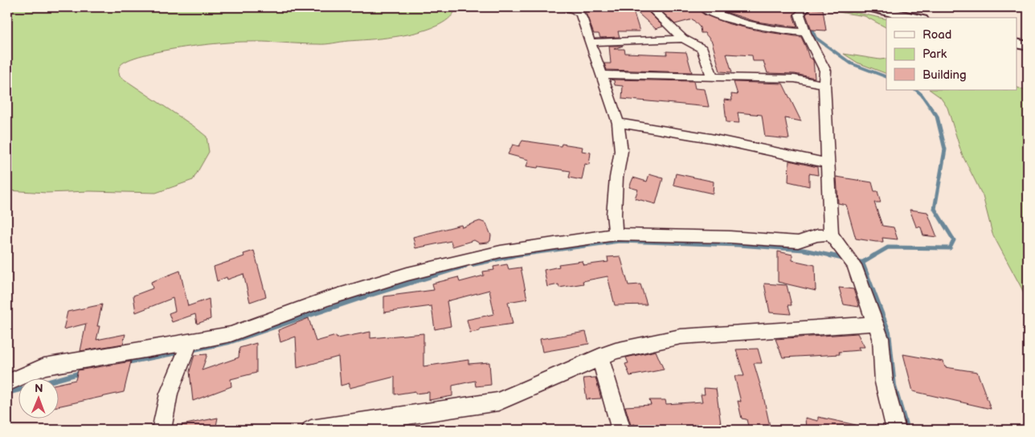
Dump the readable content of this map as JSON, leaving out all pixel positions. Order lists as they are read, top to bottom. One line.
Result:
{"legend":["Road","Park","Building"],"north":"top"}
